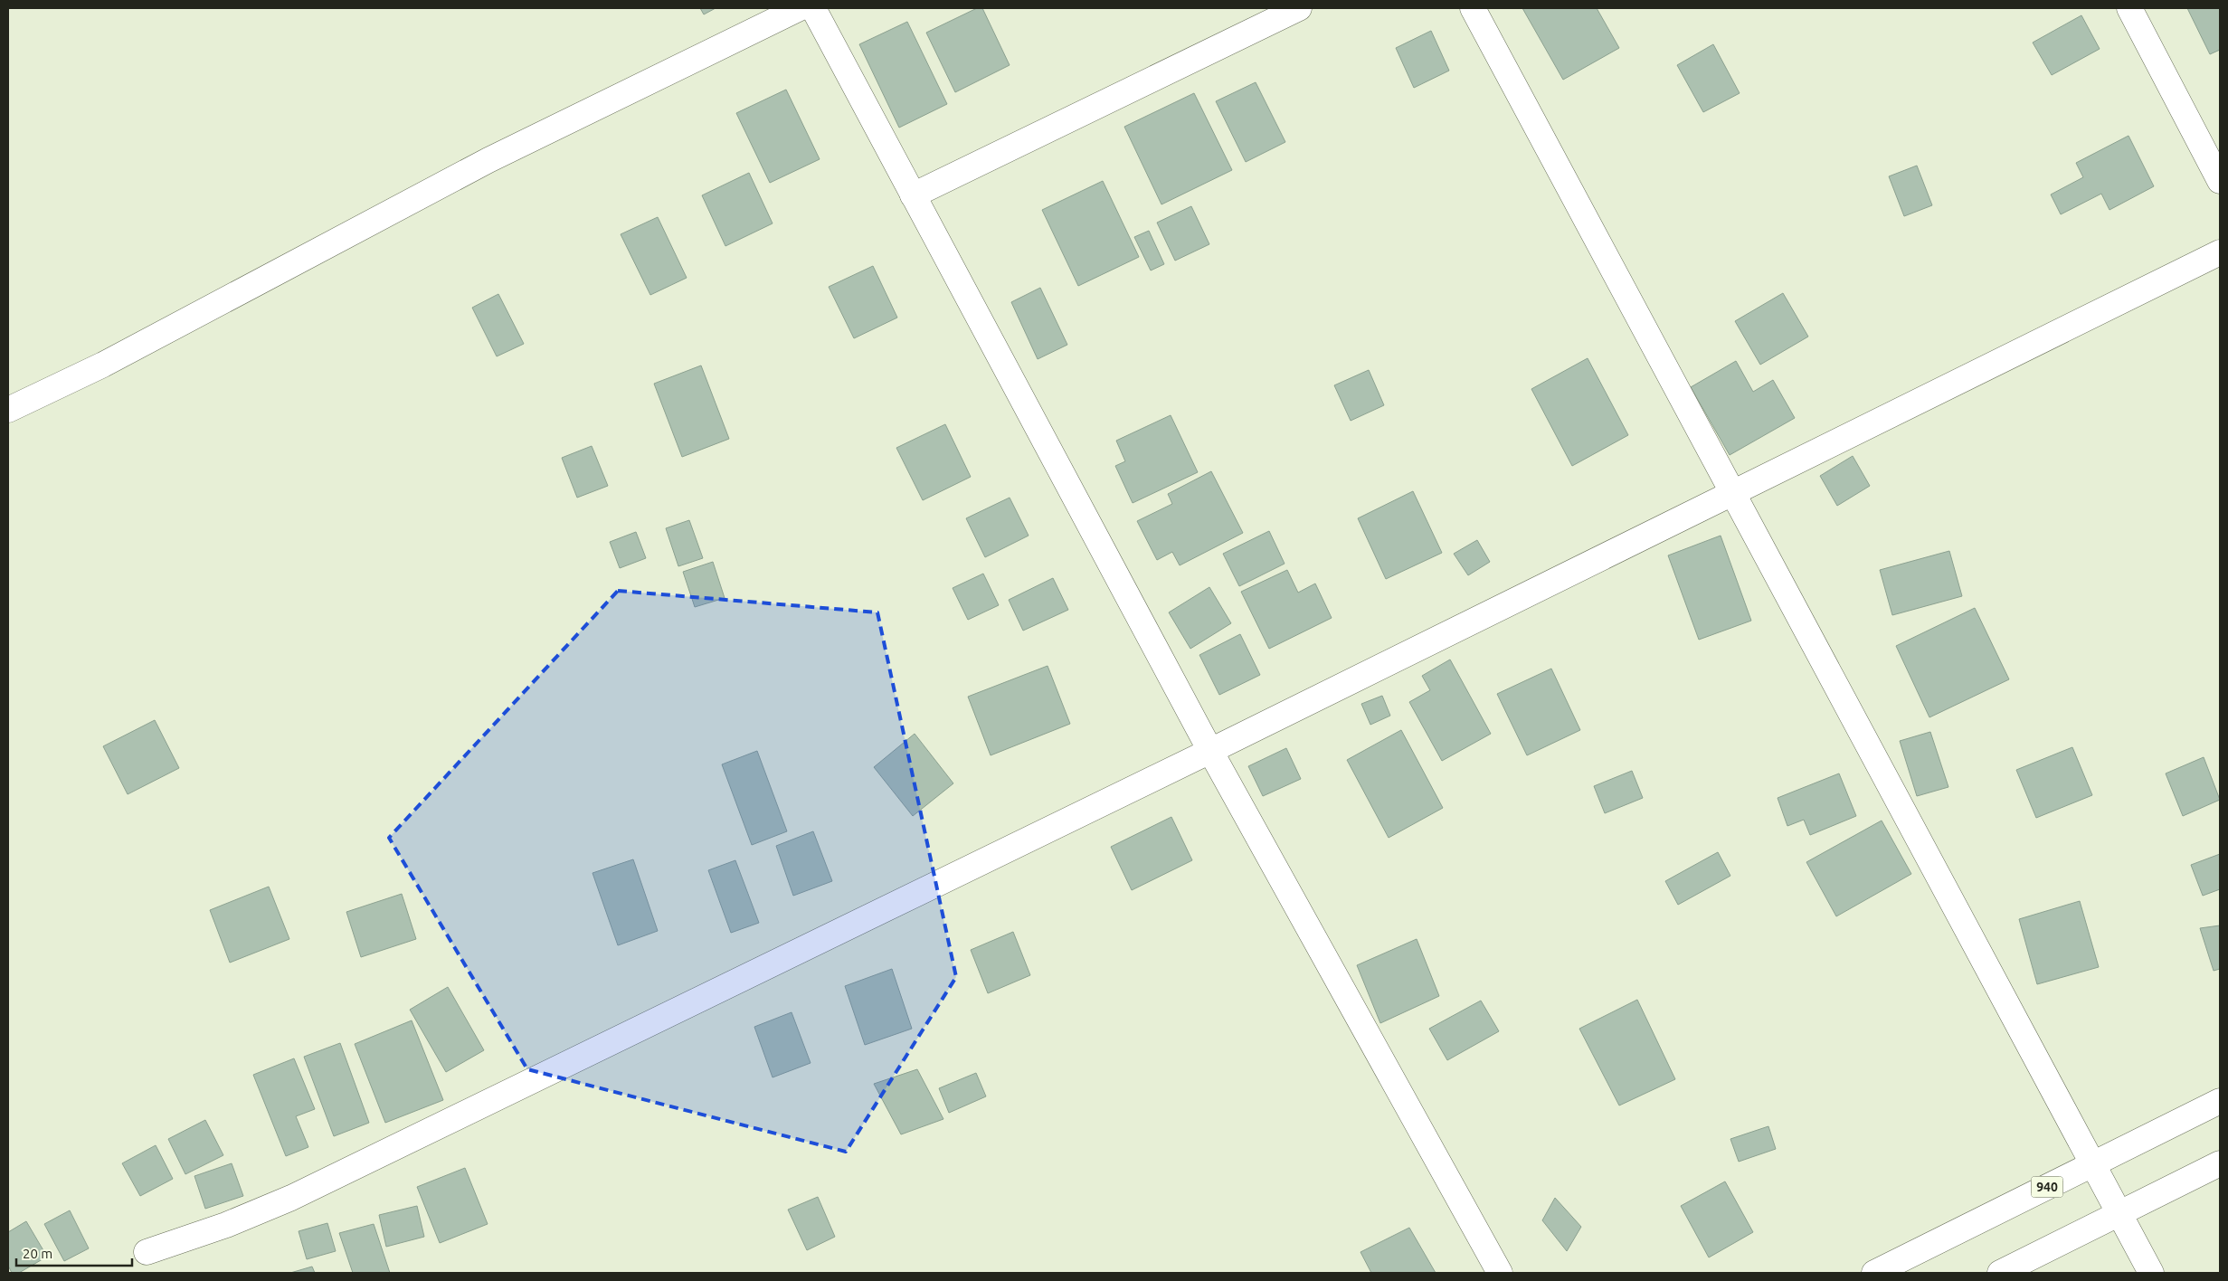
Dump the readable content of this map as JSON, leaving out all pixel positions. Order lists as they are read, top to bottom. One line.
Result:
{"streets":{"main road":["940"]},"scale_bar":"20 m"}
